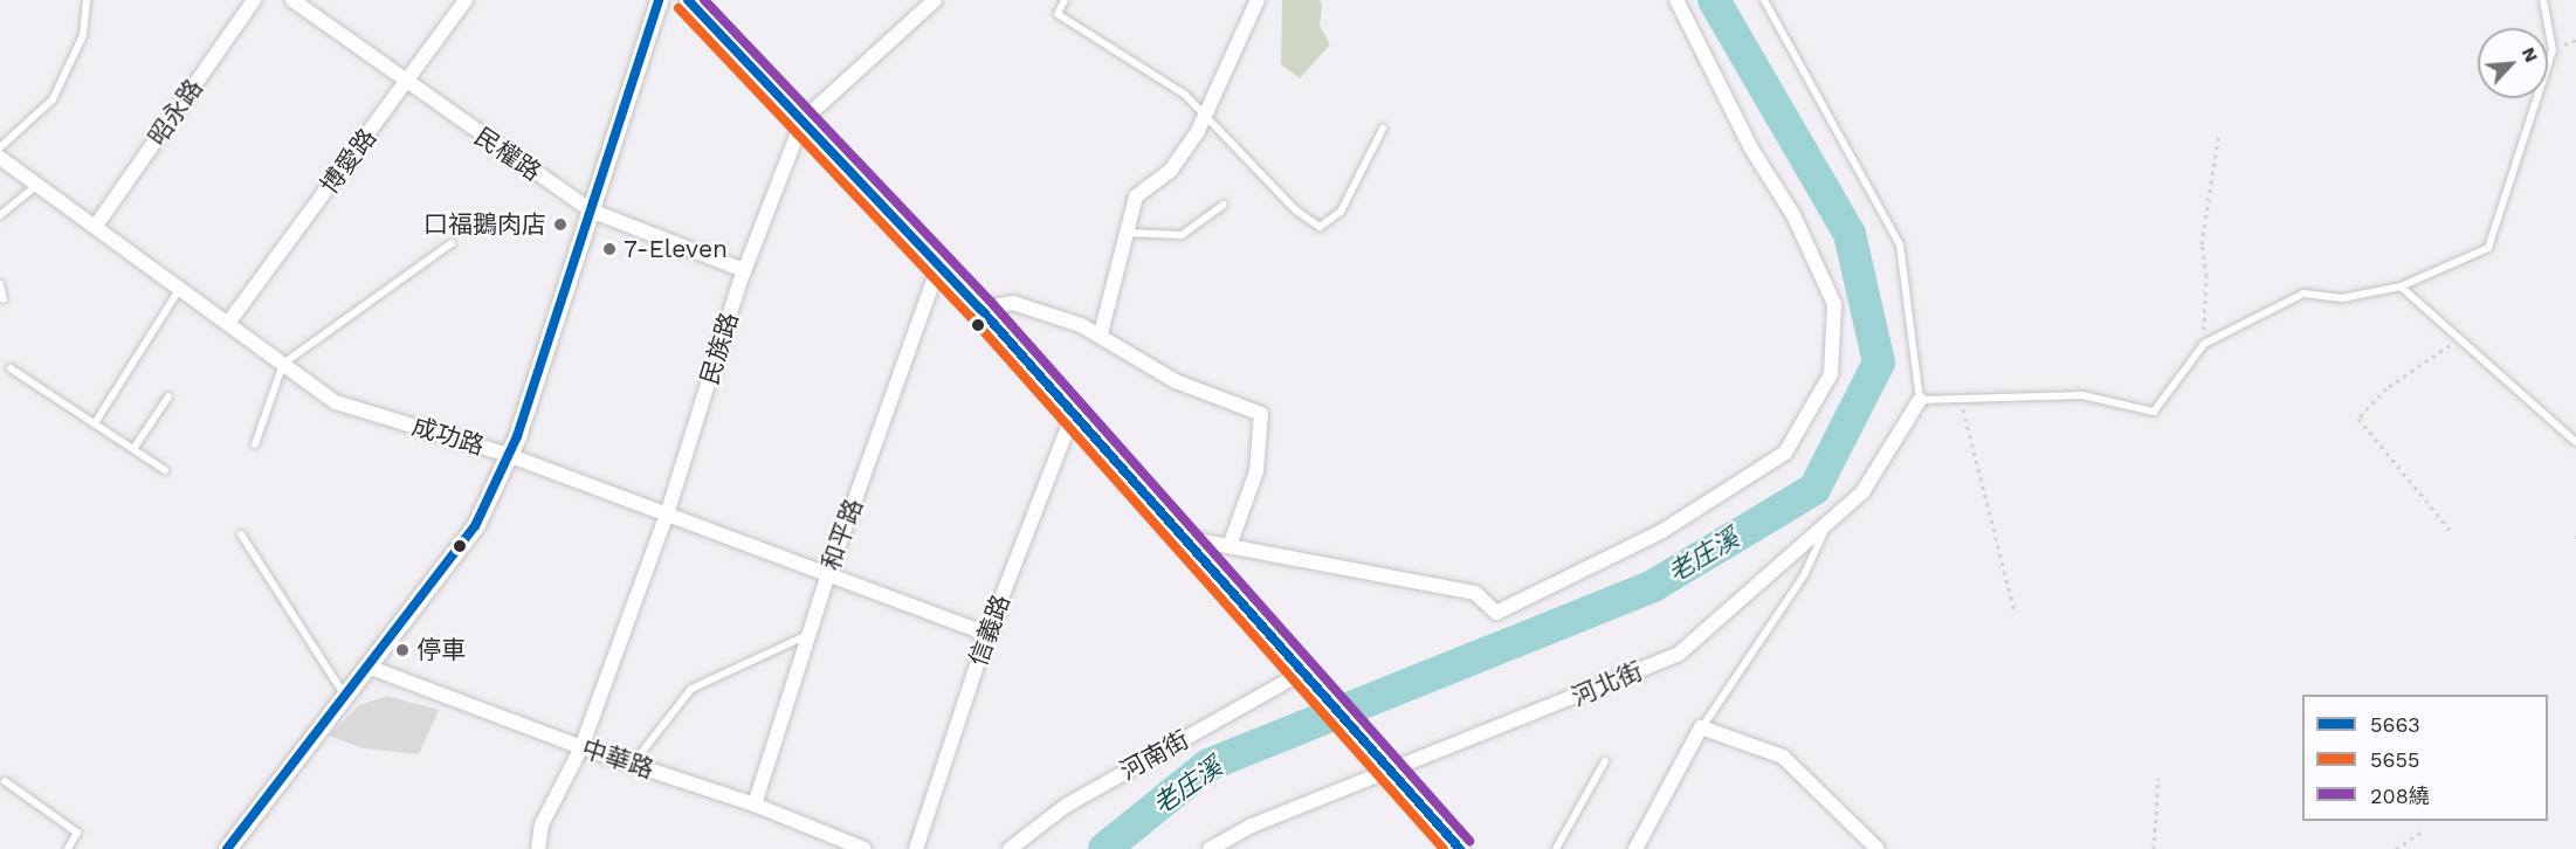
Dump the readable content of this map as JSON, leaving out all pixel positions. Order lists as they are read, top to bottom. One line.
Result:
{"streets":{"street":["昭永路","民權路","博愛路","民族路","成功路","和平路","信義路","河北街","河南街","中華路"]},"crossings":[["昭永路","成功路"],["民權路","博愛路"],["民權路","民族路"],["博愛路","成功路"],["民族路","成功路"],["民族路","中華路"],["成功路","和平路"],["成功路","信義路"],["和平路","中華路"]],"water":["老庄溪"],"places":["口福鵝肉店","7-Eleven","停車"],"lines":["transit line 5663","transit line 208繞","transit line 5655"],"legend":["5663","5655","208繞"],"north":"top right"}
